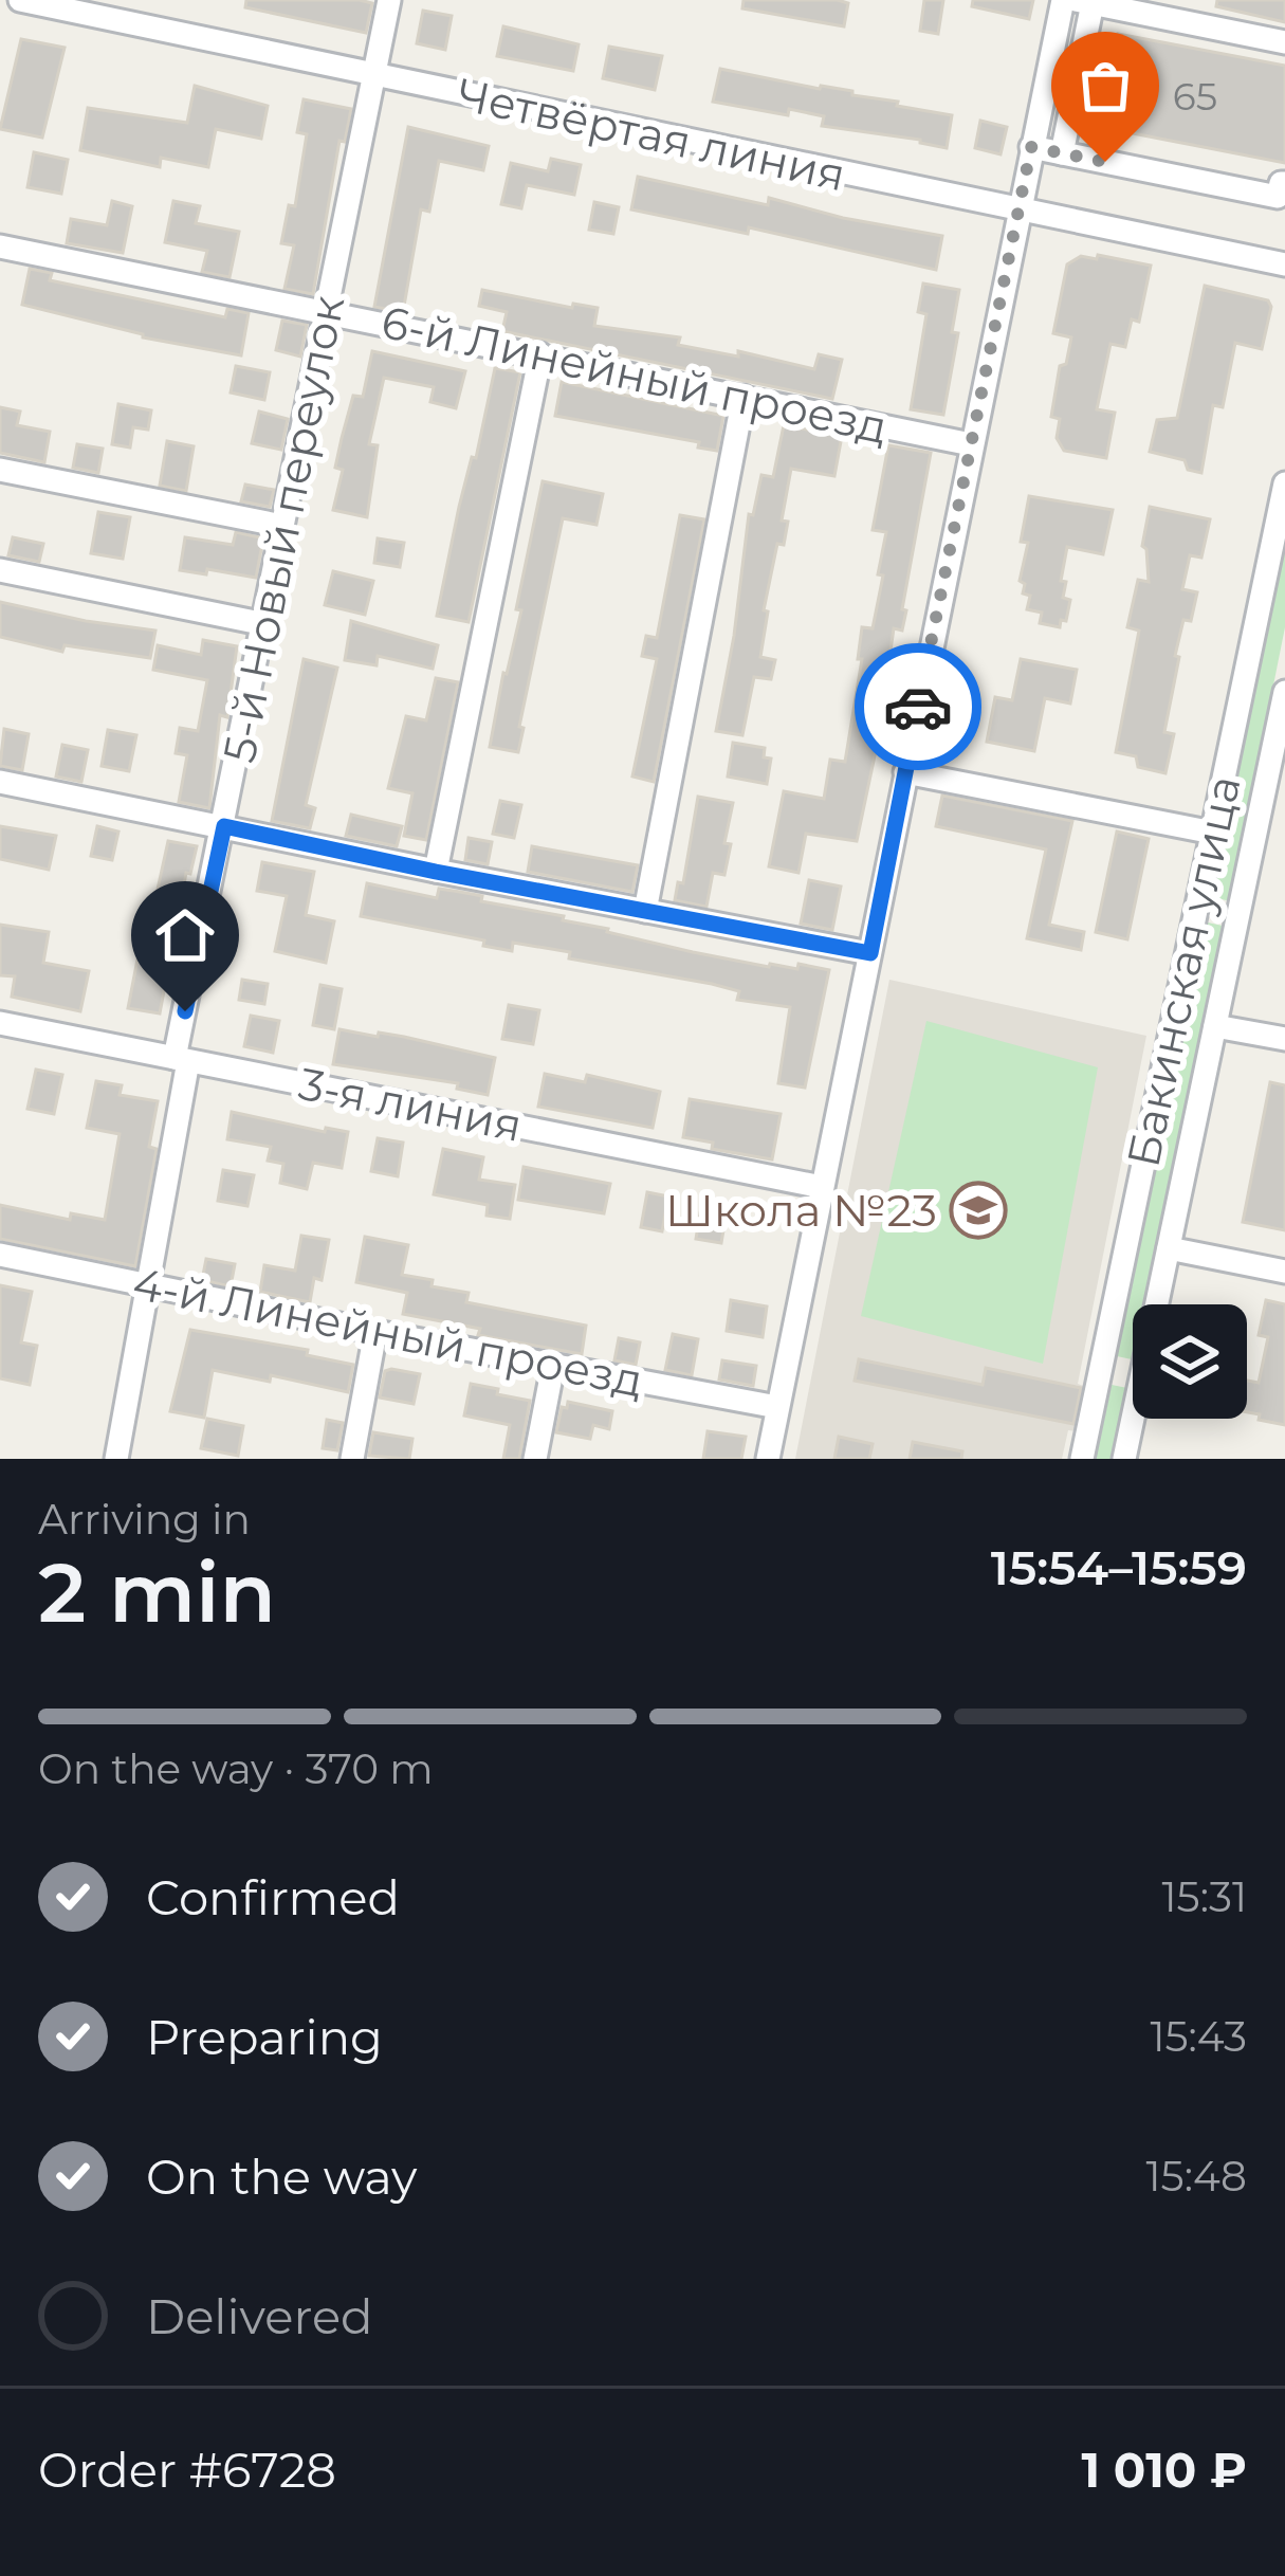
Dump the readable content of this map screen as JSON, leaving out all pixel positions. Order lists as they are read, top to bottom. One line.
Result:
{"streets":{"street":["Четвёртая линия","6-й Линейный проезд","5-й Новый переулок","Бакинская улица","3-я линия","4-й Линейный проезд"]},"crossings":[["Четвёртая линия","5-й Новый переулок"],["6-й Линейный проезд","5-й Новый переулок"],["5-й Новый переулок","3-я линия"],["5-й Новый переулок","4-й Линейный проезд"]],"places":{"school or university":["Школа №23"]},"house_numbers":["65"],"page":{"heading":["2 min","Arriving in","15:54–15:59"],"panel":["Order #6728","1 010 ₽"],"bar":"On the way · 370 m","list":[["Confirmed","15:31"],["Preparing","15:43"],["On the way","15:48"],"Delivered"]}}
